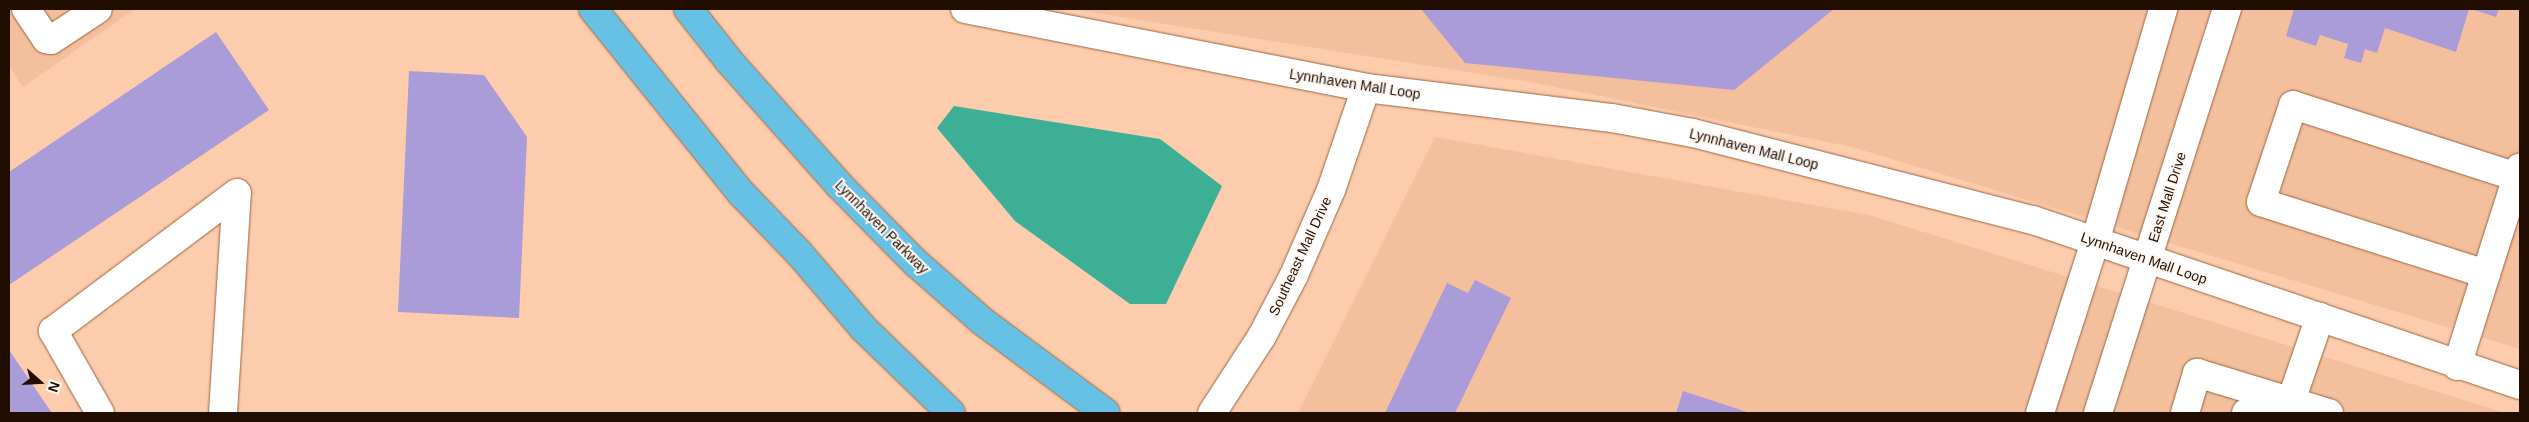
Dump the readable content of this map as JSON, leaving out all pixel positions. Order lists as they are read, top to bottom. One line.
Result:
{"streets":{"main road":["Lynnhaven Parkway"],"street":["Lynnhaven Mall Loop","East Mall Drive","Southeast Mall Drive"]},"crossings":[["Lynnhaven Mall Loop","East Mall Drive"],["Lynnhaven Mall Loop","Southeast Mall Drive"]],"north":"right"}
